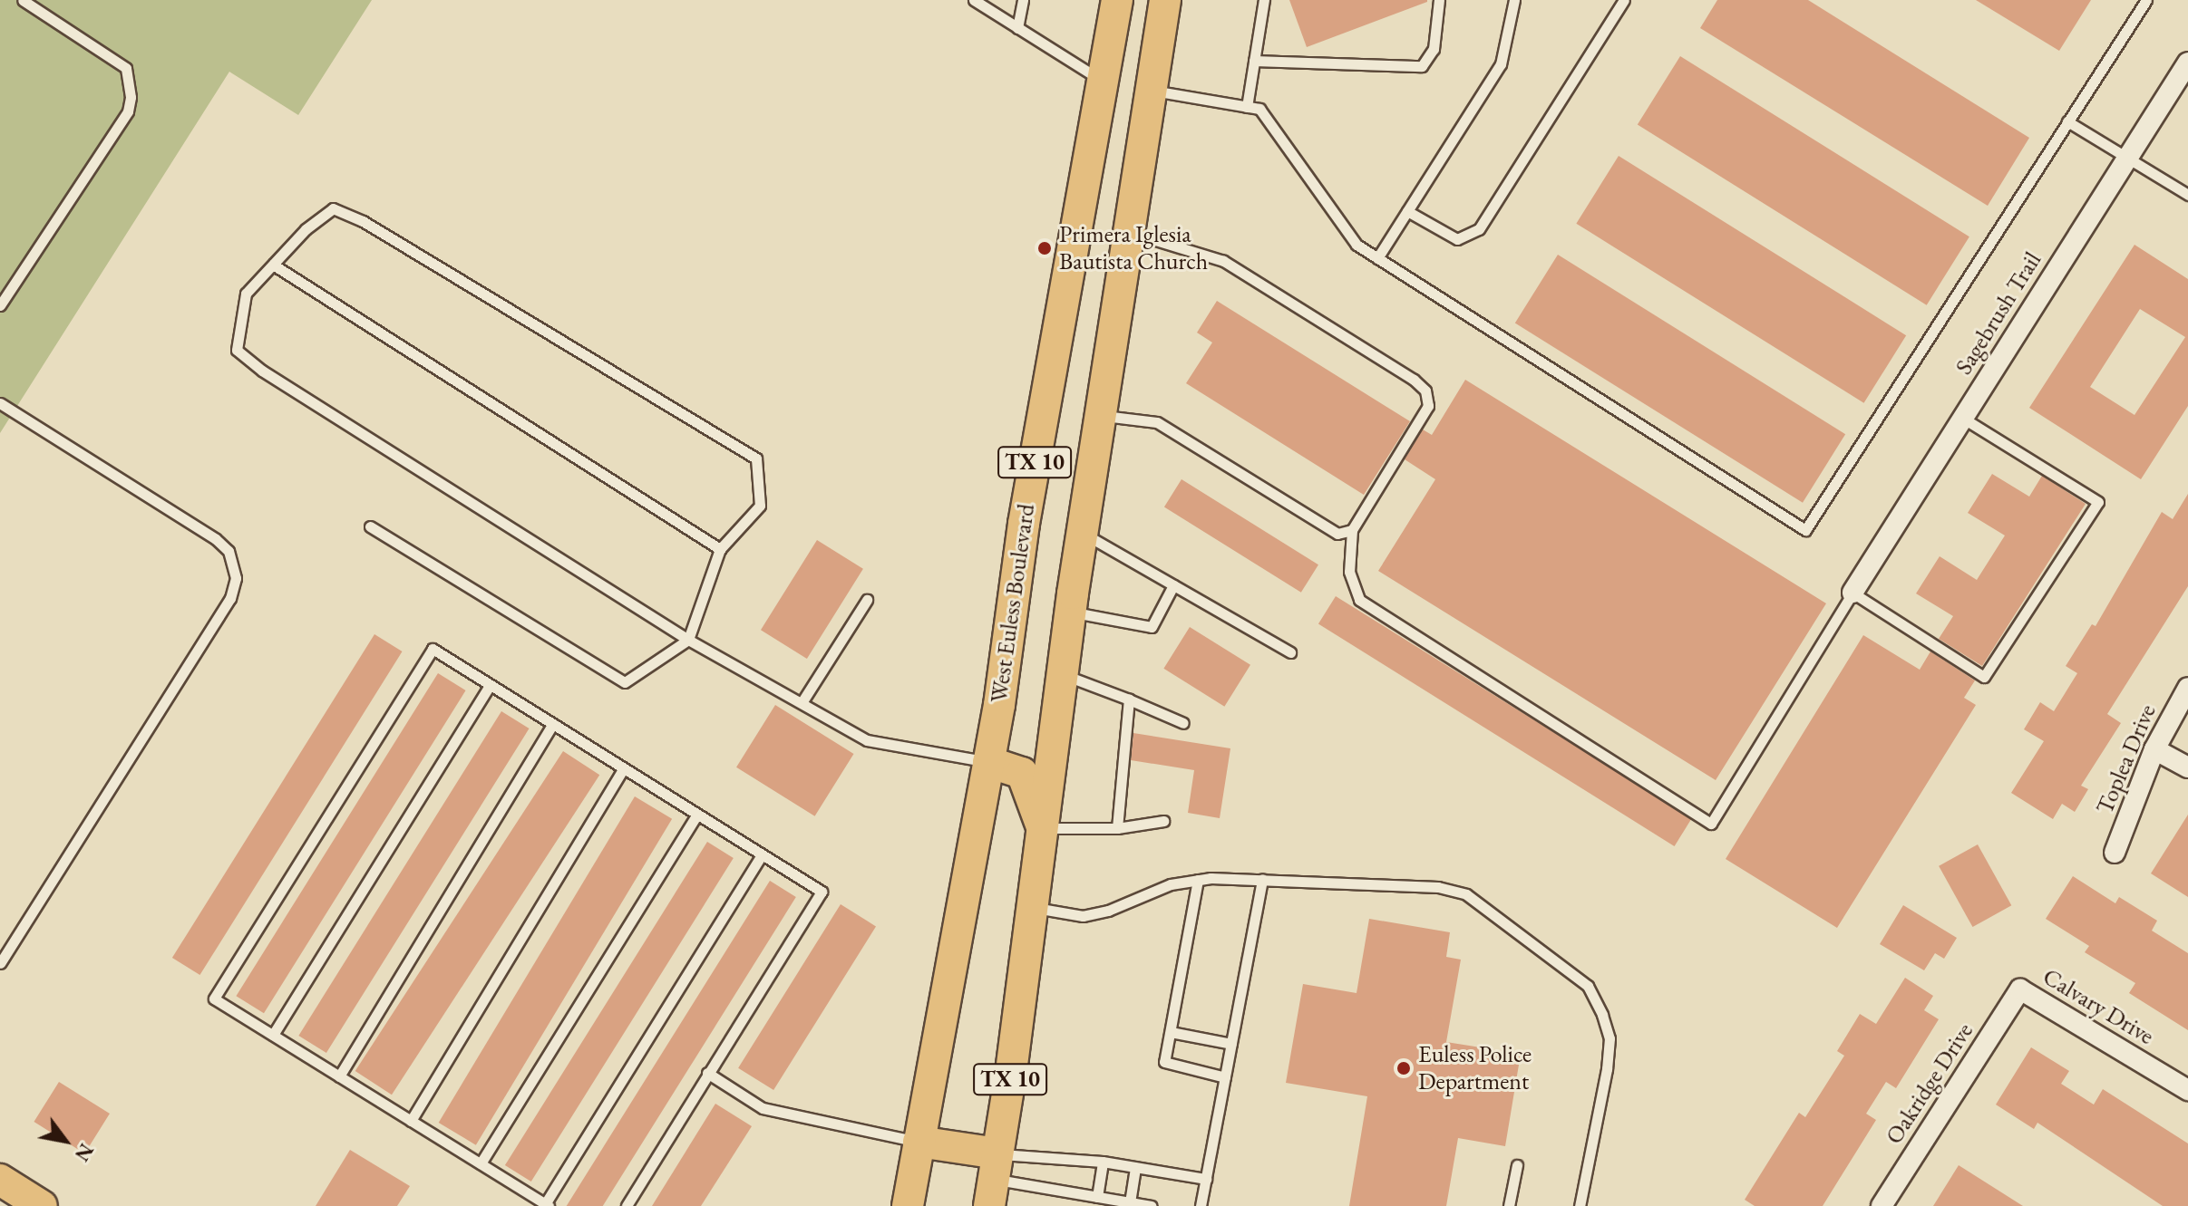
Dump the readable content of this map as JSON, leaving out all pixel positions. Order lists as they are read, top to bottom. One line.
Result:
{"streets":{"main road":["TX 10","West Euless Boulevard"],"street":["Sagebrush Trail","Toplea Drive","Calvary Drive","Oakridge Drive"]},"crossings":[["Calvary Drive","Oakridge Drive"]],"places":["Primera Iglesia Bautista Church","Euless Police Department"],"north":"bottom right"}
